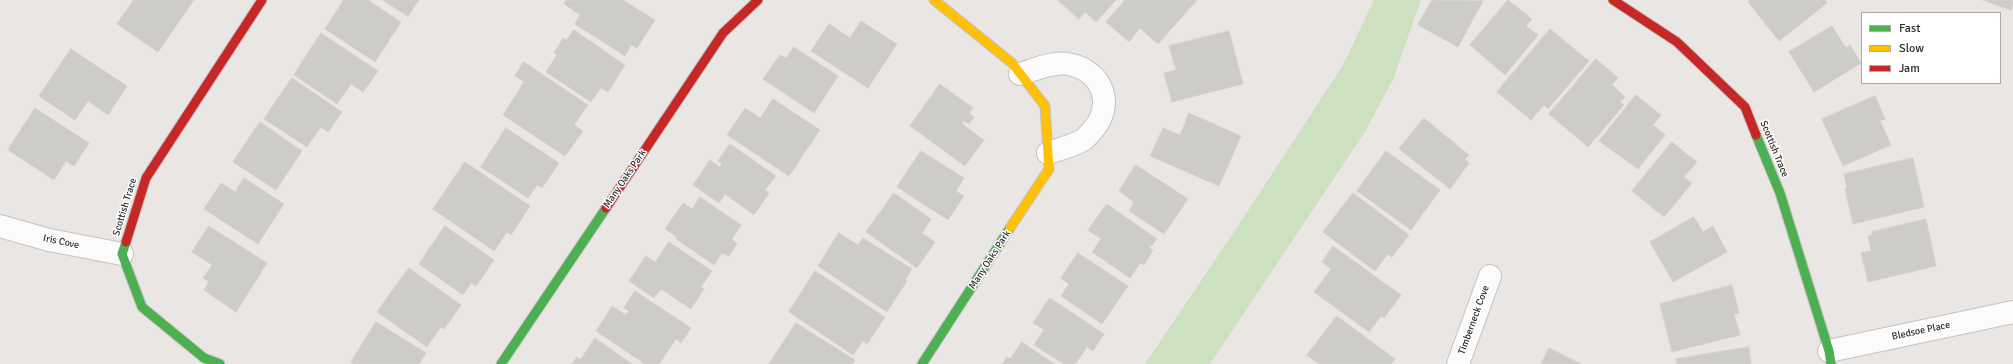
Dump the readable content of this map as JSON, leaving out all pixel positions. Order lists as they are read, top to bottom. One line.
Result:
{"streets":{"street":["Scottish Trace","Many Oaks Park","Iris Cove","Timberneck Cove","Bledsoe Place"]},"crossings":[["Scottish Trace","Iris Cove"],["Scottish Trace","Bledsoe Place"]],"legend":["Fast","Slow","Jam"]}
